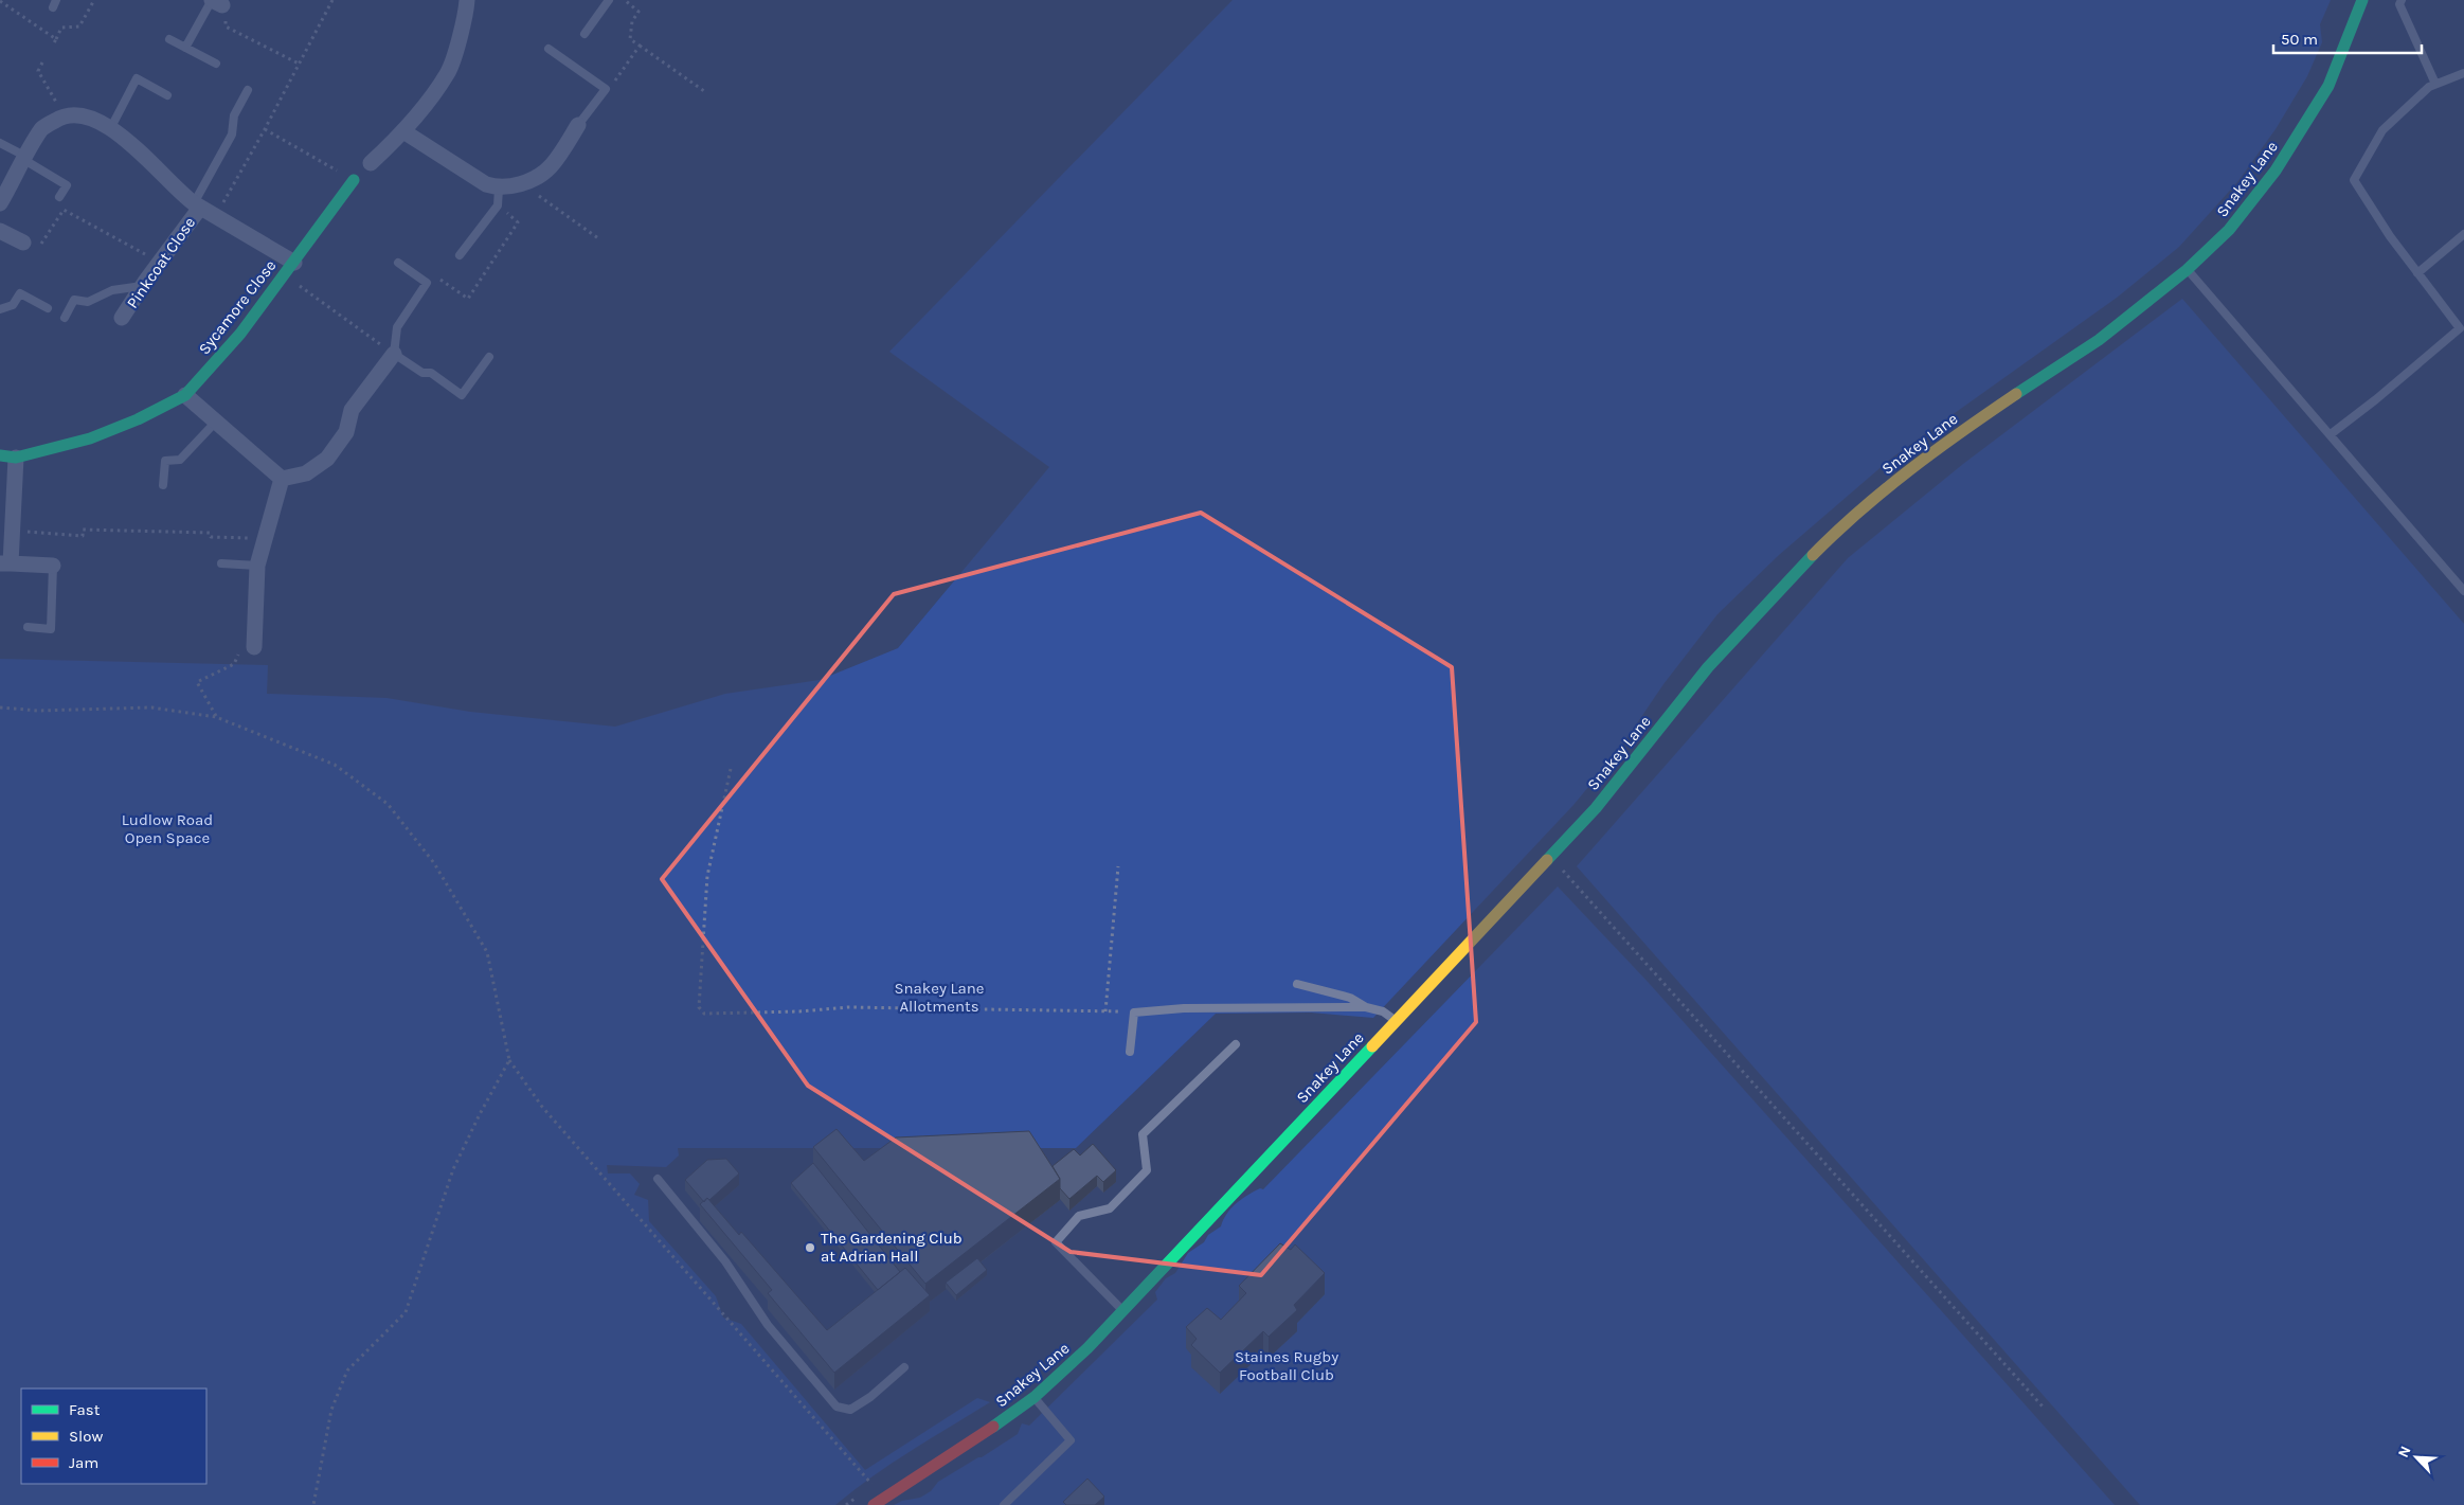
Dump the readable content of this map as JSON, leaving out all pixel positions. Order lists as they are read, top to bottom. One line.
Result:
{"streets":{"street":["Snakey Lane","Pinkcoat Close","Sycamore Close"]},"parks":["Ludlow Road Open Space","Snakey Lane Allotments","Staines Rugby Football Club"],"places":["The Gardening Club at Adrian Hall"],"legend":["Fast","Slow","Jam"],"scale_bar":"50 m","north":"top left"}
